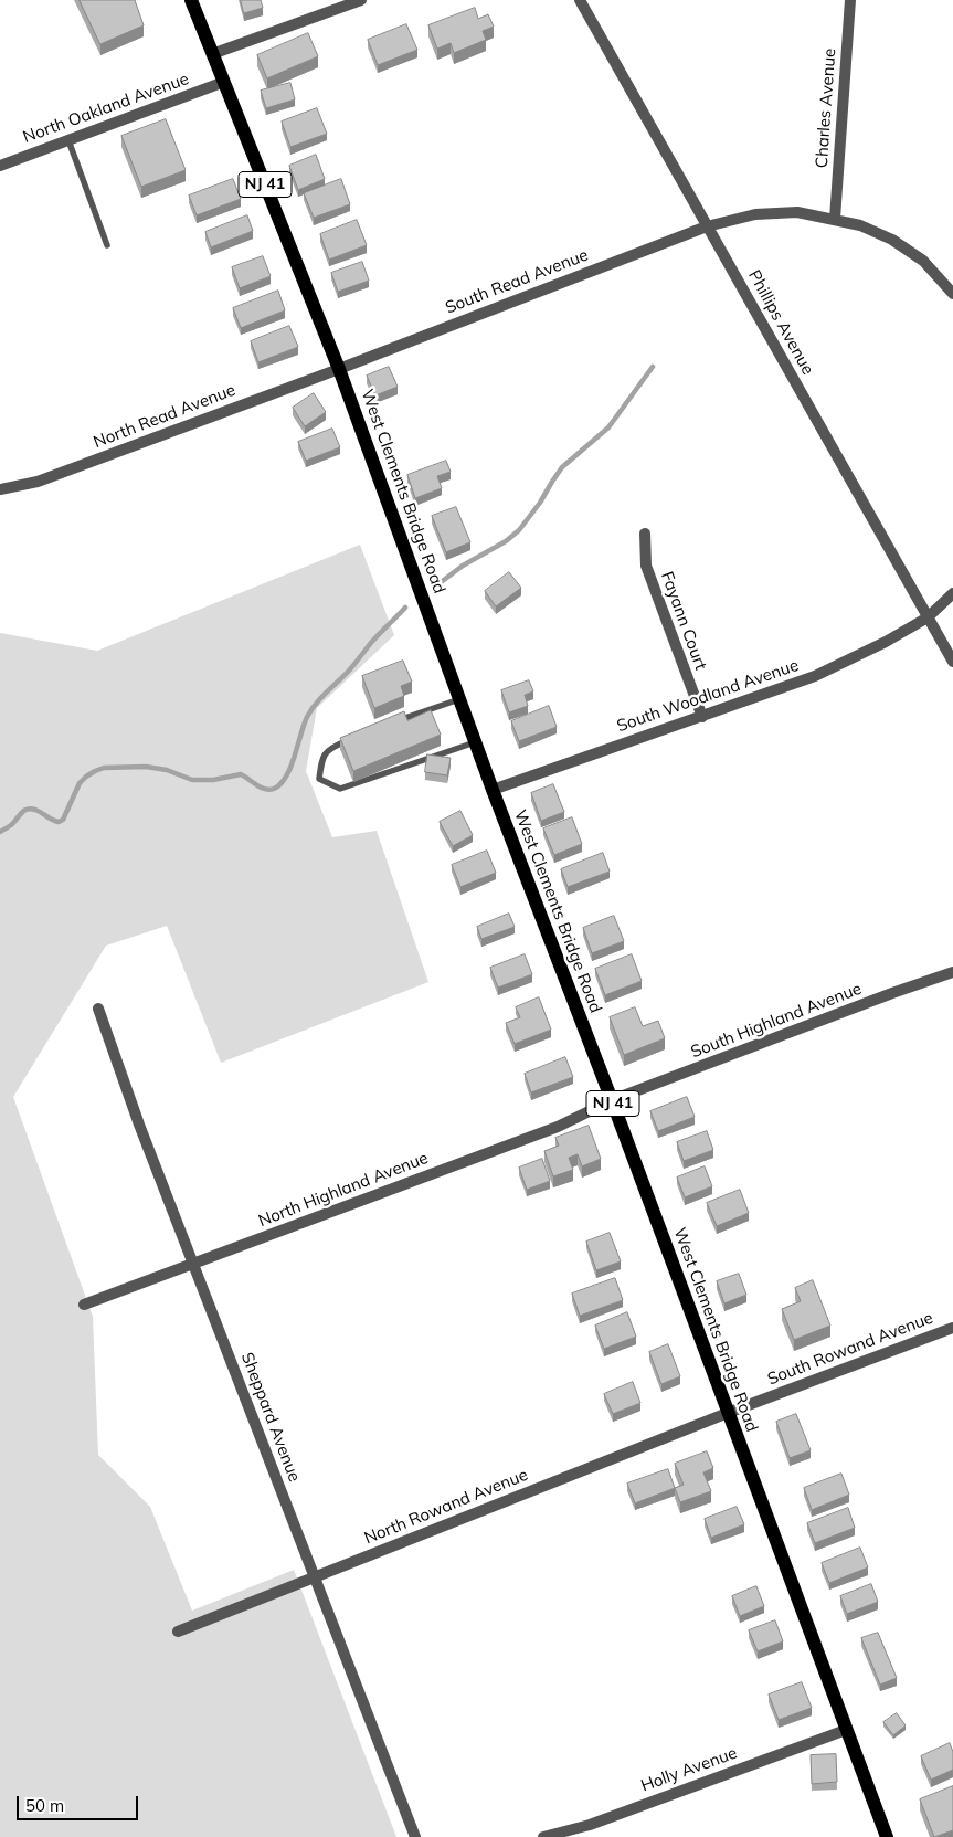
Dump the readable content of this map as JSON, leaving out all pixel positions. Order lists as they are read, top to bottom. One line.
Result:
{"streets":{"main road":["NJ 41","West Clements Bridge Road"],"street":["North Oakland Avenue","Charles Avenue","South Read Avenue","Phillips Avenue","North Read Avenue","Fayann Court","South Woodland Avenue","South Highland Avenue","North Highland Avenue","South Rowand Avenue","Sheppard Avenue","North Rowand Avenue","Holly Avenue"]},"crossings":[["North Oakland Avenue","West Clements Bridge Road"],["Charles Avenue","South Read Avenue"],["South Read Avenue","Phillips Avenue"],["South Read Avenue","North Read Avenue"],["South Read Avenue","West Clements Bridge Road"],["Phillips Avenue","South Woodland Avenue"],["North Read Avenue","West Clements Bridge Road"],["West Clements Bridge Road","South Woodland Avenue"],["West Clements Bridge Road","South Highland Avenue"],["West Clements Bridge Road","North Highland Avenue"],["West Clements Bridge Road","South Rowand Avenue"],["West Clements Bridge Road","North Rowand Avenue"],["West Clements Bridge Road","Holly Avenue"],["Fayann Court","South Woodland Avenue"],["South Highland Avenue","North Highland Avenue"],["North Highland Avenue","Sheppard Avenue"],["South Rowand Avenue","North Rowand Avenue"],["Sheppard Avenue","North Rowand Avenue"]],"scale_bar":"50 m"}
